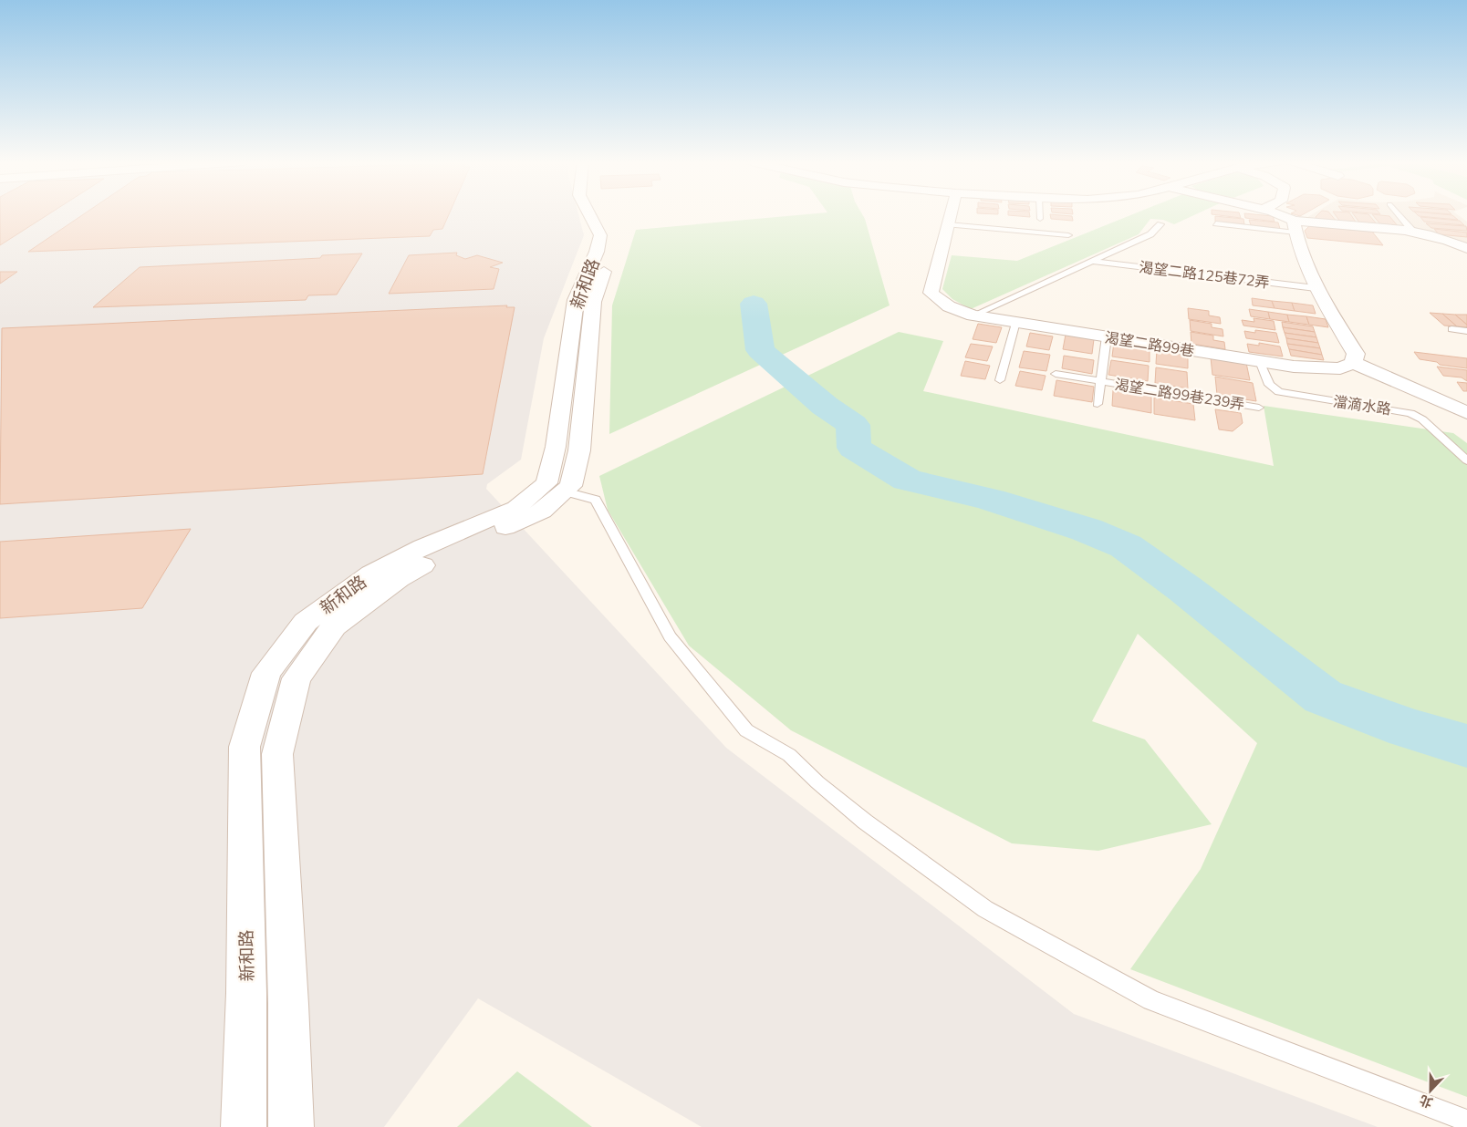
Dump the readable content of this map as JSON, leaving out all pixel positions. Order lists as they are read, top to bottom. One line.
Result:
{"streets":{"street":["新和路","渴望二路99巷"],"lane":["渴望二路125巷72弄","渴望二路99巷239弄","澢滴水路"]},"crossings":[["渴望二路99巷","渴望二路99巷239弄"],["渴望二路99巷","澢滴水路"]],"north":"bottom"}
